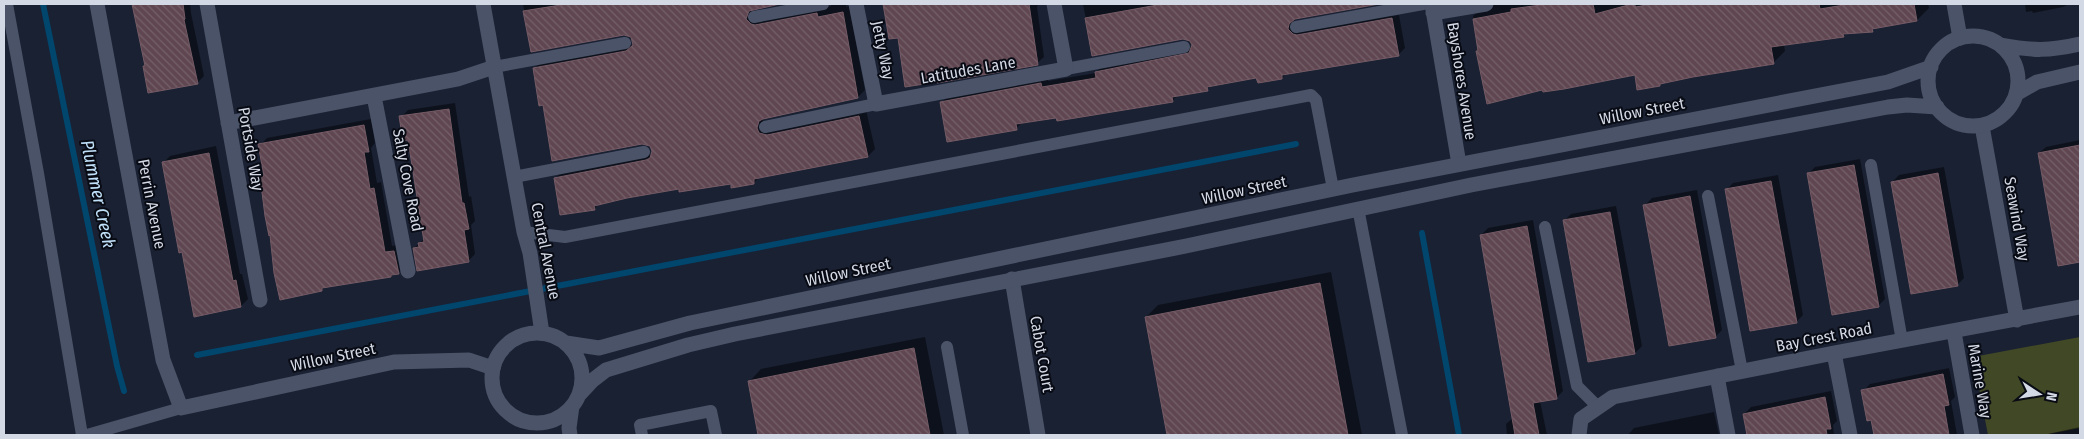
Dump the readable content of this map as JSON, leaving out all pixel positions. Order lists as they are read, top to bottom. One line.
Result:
{"streets":{"street":["Jetty Way","Latitudes Lane","Bayshores Avenue","Willow Street","Portside Way","Salty Cove Road","Perrin Avenue","Seawind Way","Central Avenue","Bay Crest Road","Cabot Court","Marine Way"]},"crossings":[["Jetty Way","Latitudes Lane"],["Bayshores Avenue","Willow Street"],["Willow Street","Perrin Avenue"],["Willow Street","Seawind Way"],["Willow Street","Central Avenue"],["Seawind Way","Bay Crest Road"],["Bay Crest Road","Marine Way"]],"water":["Plummer Creek"],"north":"right"}
